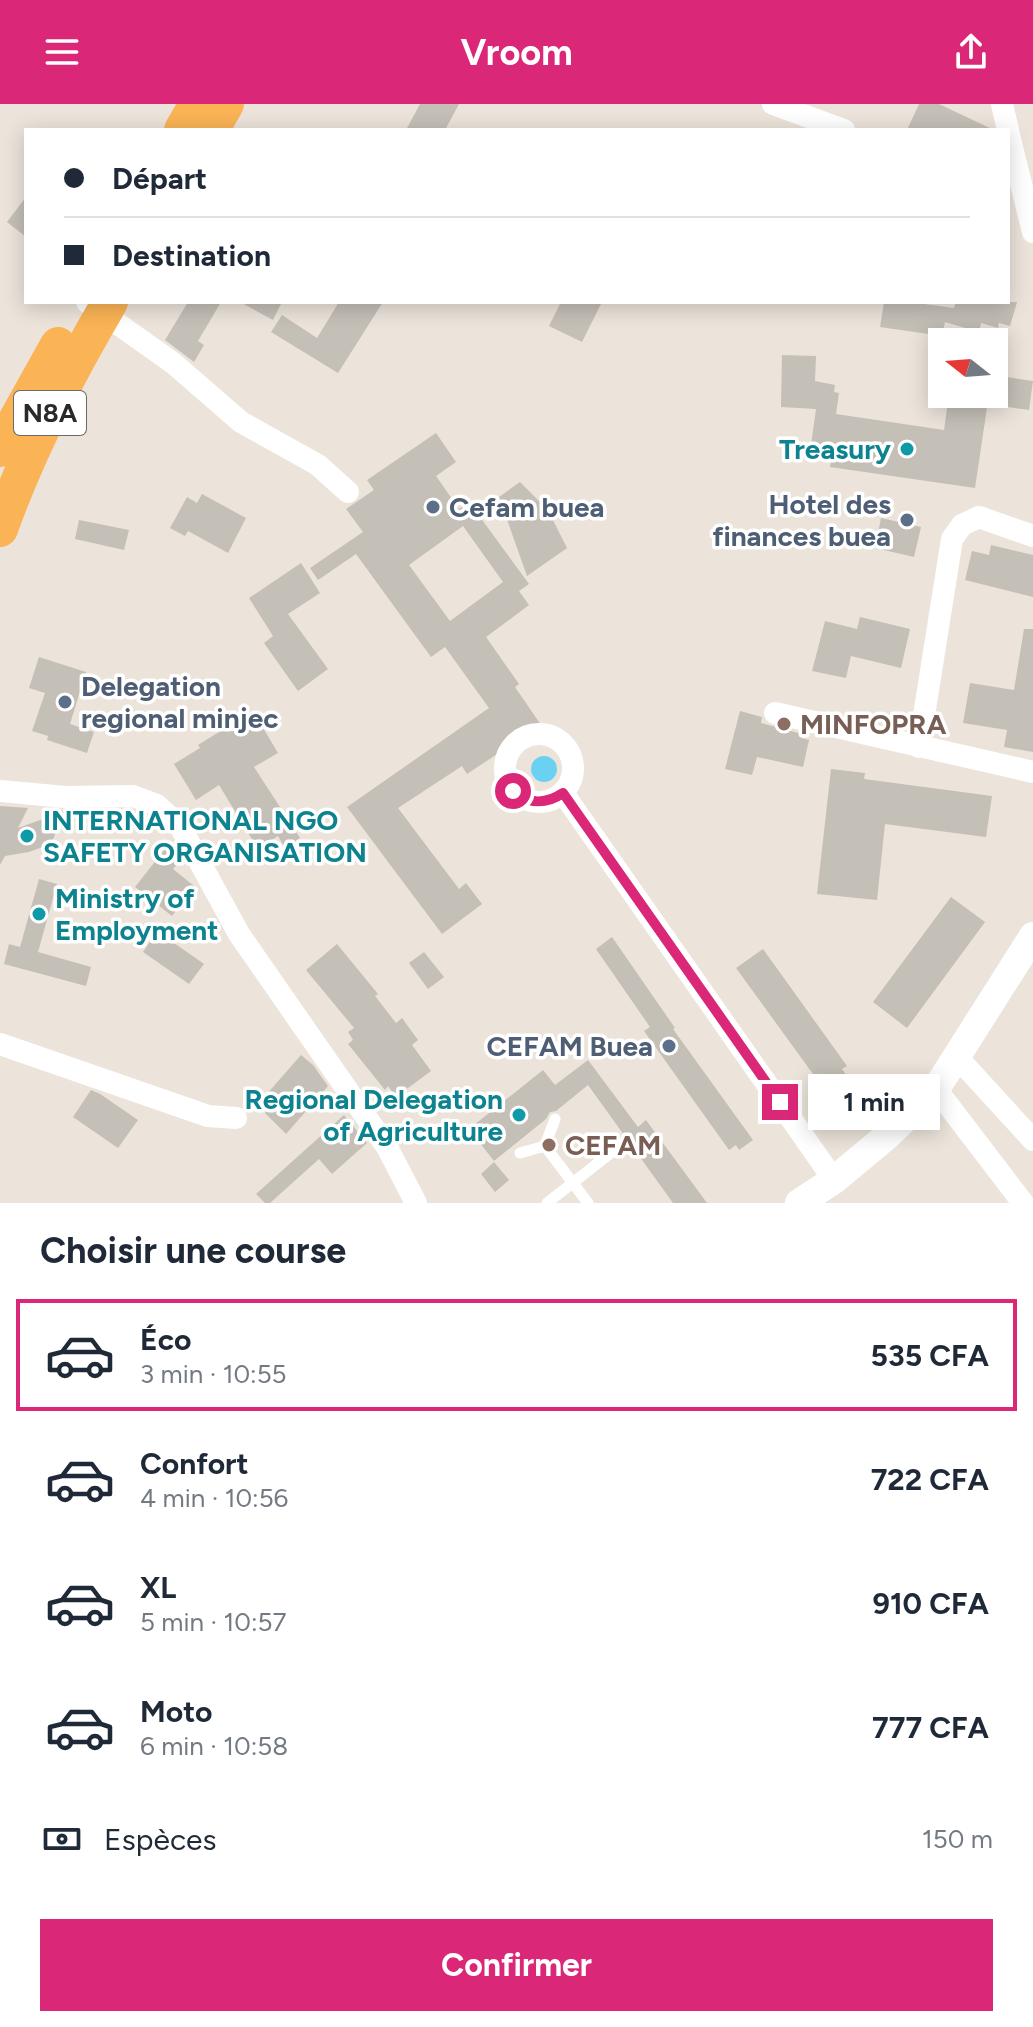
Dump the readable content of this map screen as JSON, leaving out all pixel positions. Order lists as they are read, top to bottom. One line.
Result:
{"streets":{"highway":["N8A"]},"places":["Treasury","Cefam buea","Hotel des finances buea","Delegation regional minjec","MINFOPRA","INTERNATIONAL NGO SAFETY ORGANISATION","Ministry of Employment","CEFAM Buea","Regional Delegation of Agriculture","CEFAM"],"north":"left","page":{"header":"Vroom","banner":["Départ","Destination"],"bubble":"1 min","heading":"Choisir une course","list":[{"name":"Éco","note":"3 min · 10:55","value":"535 CFA"},{"name":"Confort","note":"4 min · 10:56","value":"722 CFA"},{"name":"XL","note":"5 min · 10:57","value":"910 CFA"},{"name":"Moto","note":"6 min · 10:58","value":"777 CFA"}],"pay":["Espèces","150 m"],"buttons":"Confirmer"}}
